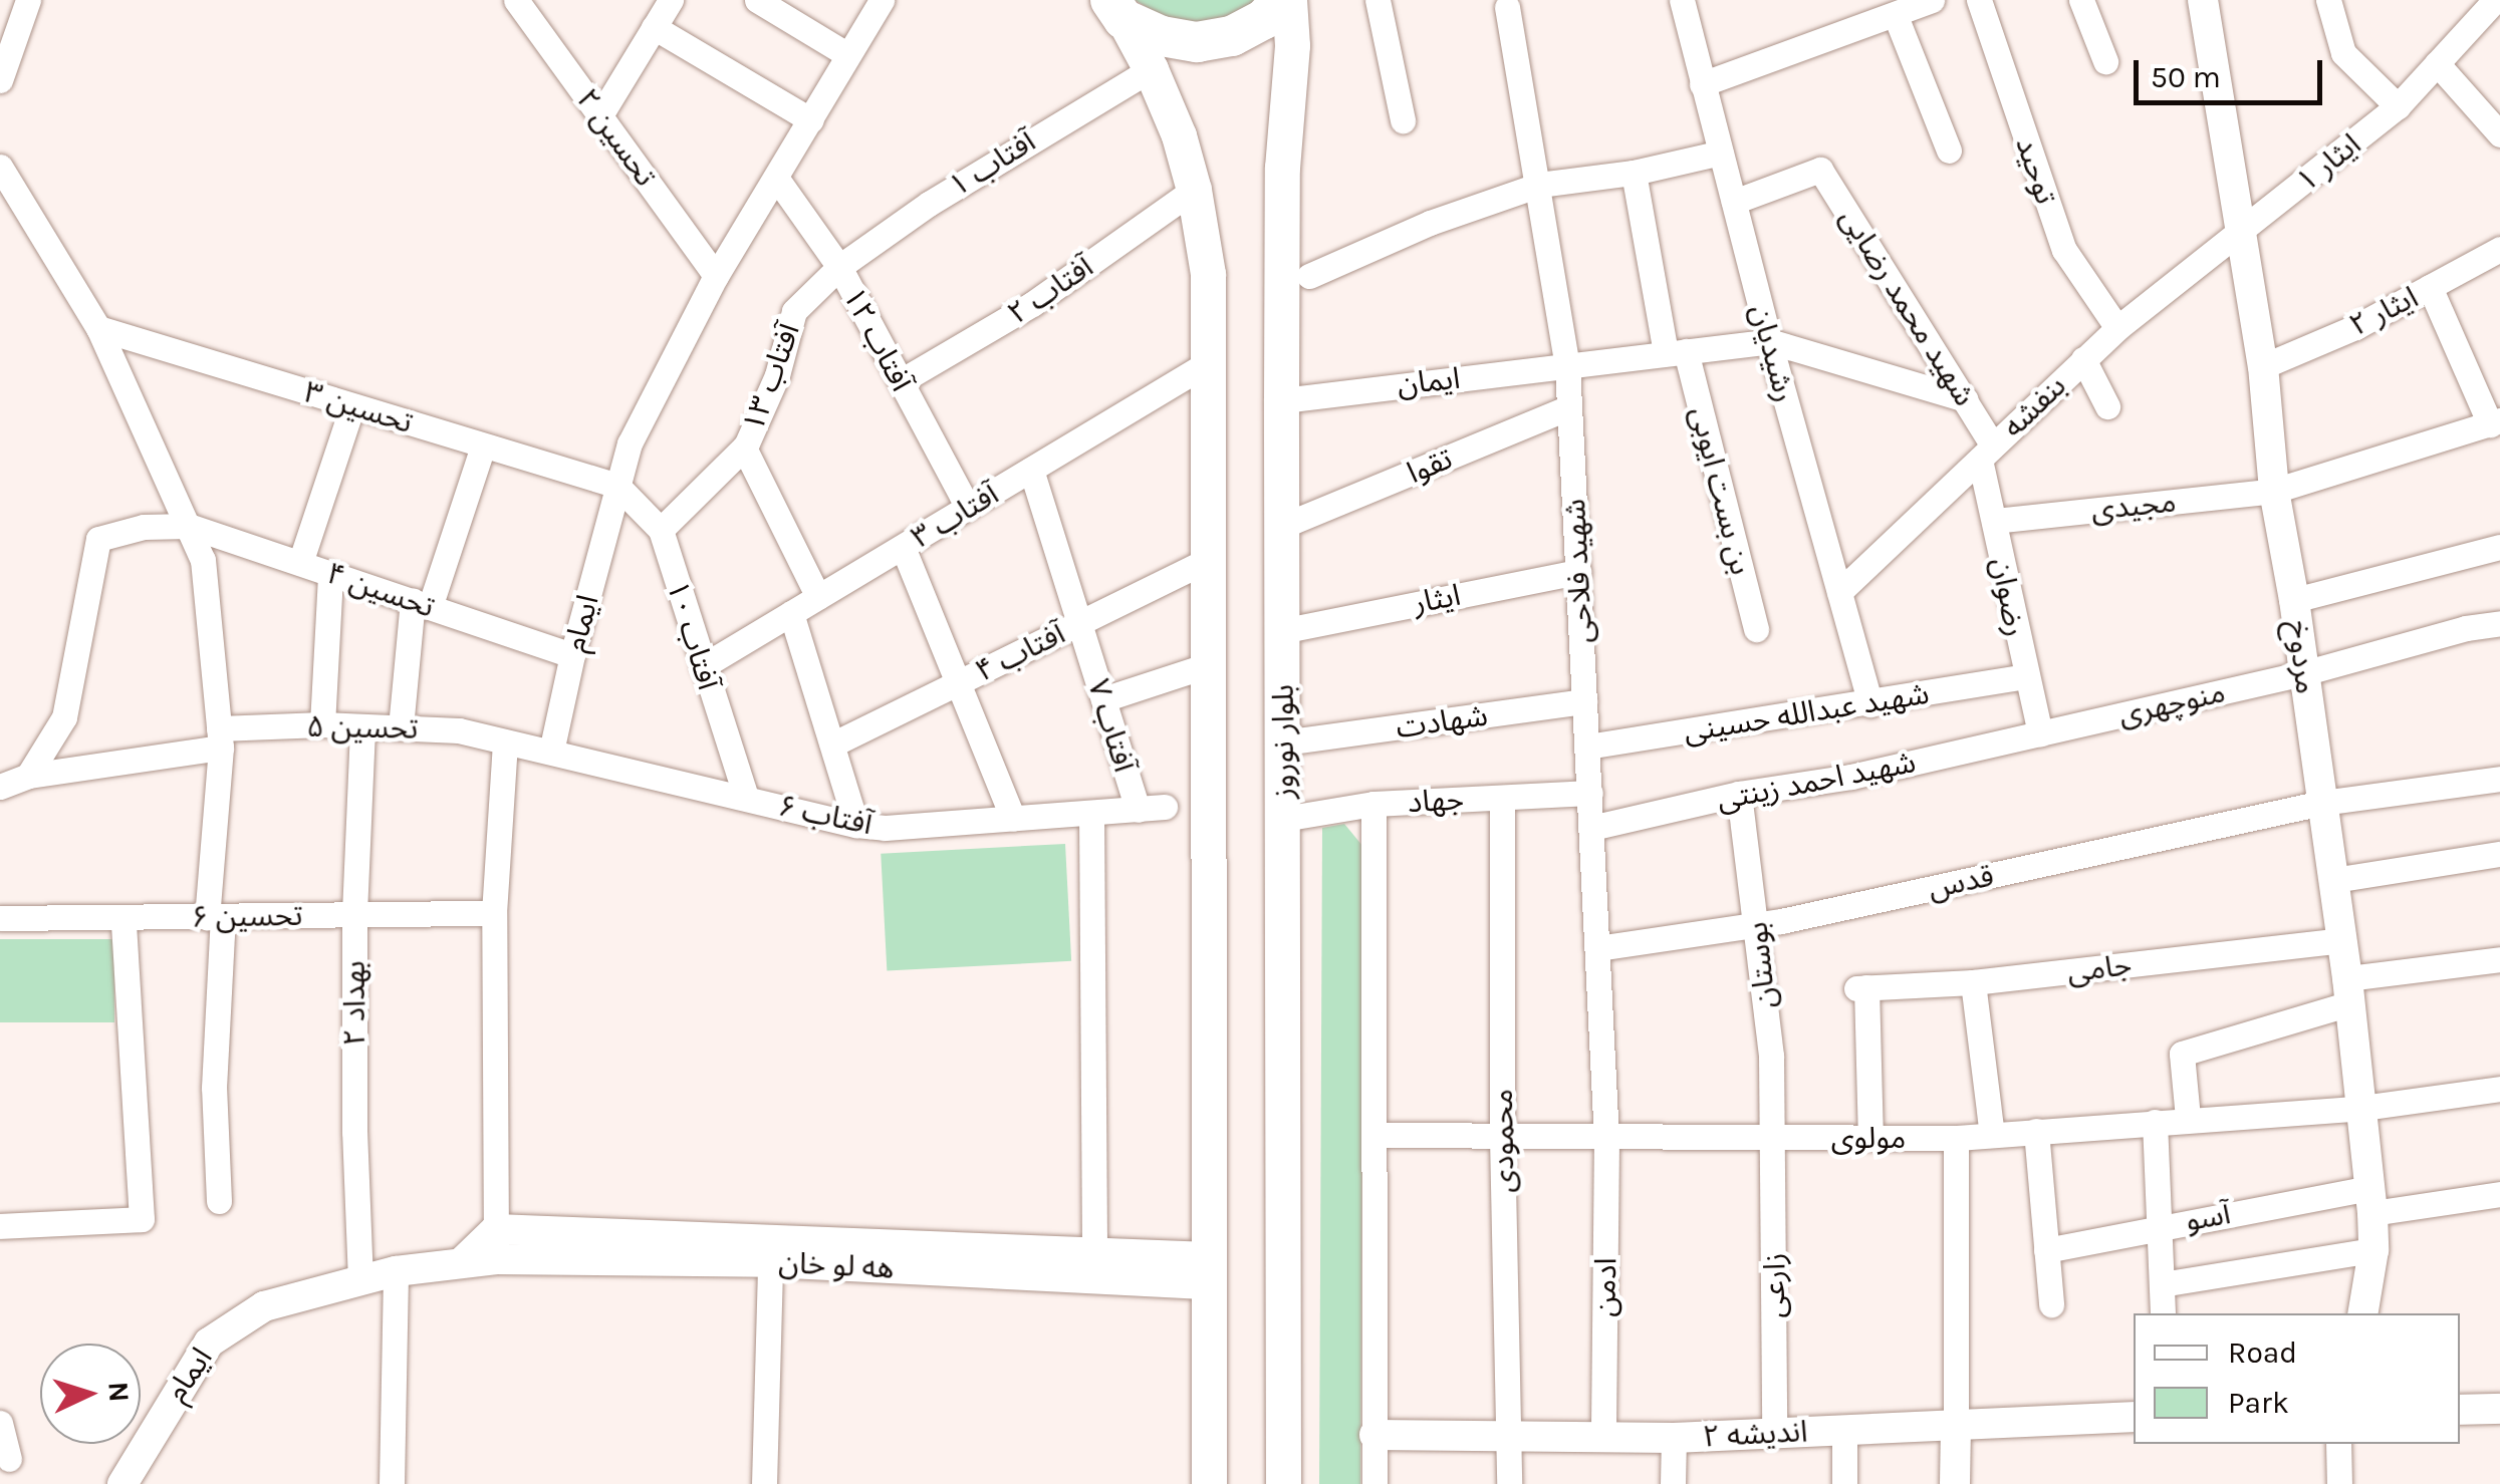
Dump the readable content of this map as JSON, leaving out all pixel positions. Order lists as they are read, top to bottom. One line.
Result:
{"streets":{"main road":["بلوار نوروز"],"street":["تحسین ۲","ایثار ۱","آفتاب ۱","توحید","آفتاب ۲","شهید محمد رضایی","ایثار ۲","آفتاب ۱۲","رشیدیان","آفتاب ۱۳","ایمان","بنفشه","تحسین ۳","تقوا","بن بست ایوبی","مجیدی","آفتاب ۳","شهید فلاحی","تحسین ۴","رضوان","ایثار","ایمام","آفتاب ۱۰","آفتاب ۴","مردوخ","منوچهری","شهید عبدالله حسینی","شهادت","آفتاب ۷","تحسین ۵","شهید احمد زینتی","جهاد","آفتاب ۶","قدس","تحسین ۶","بوستان","جامی","بهداد ۲","مولوی","محمودی","آسو","هه لو خان","زارعی","ادمن","اندیشه ۲"]},"crossings":[["تحسین ۲","ایمام"],["ایثار ۱","بنفشه"],["ایثار ۱","مردوخ"],["آفتاب ۱","آفتاب ۱۲"],["آفتاب ۱","آفتاب ۱۳"],["توحید","بنفشه"],["آفتاب ۲","آفتاب ۱۲"],["شهید محمد رضایی","رشیدیان"],["شهید محمد رضایی","بنفشه"],["شهید محمد رضایی","رضوان"],["ایثار ۲","مردوخ"],["آفتاب ۱۲","آفتاب ۱۳"],["آفتاب ۱۲","آفتاب ۳"],["آفتاب ۱۲","ایمام"],["رشیدیان","ایمان"],["رشیدیان","بنفشه"],["رشیدیان","شهید عبدالله حسینی"],["آفتاب ۱۳","آفتاب ۱۰"],["ایمان","بن بست ایوبی"],["ایمان","شهید فلاحی"],["بنفشه","رضوان"],["بنفشه","مردوخ"],["تحسین ۳","ایمام"],["تحسین ۳","آفتاب ۱۰"],["تقوا","شهید فلاحی"],["مجیدی","رضوان"],["مجیدی","مردوخ"],["آفتاب ۳","آفتاب ۱۰"],["آفتاب ۳","آفتاب ۷"],["شهید فلاحی","ایثار"],["شهید فلاحی","شهید عبدالله حسینی"],["شهید فلاحی","شهادت"],["شهید فلاحی","شهید احمد زینتی"],["شهید فلاحی","جهاد"],["شهید فلاحی","قدس"],["شهید فلاحی","مولوی"],["شهید فلاحی","ادمن"],["تحسین ۴","ایمام"],["رضوان","منوچهری"],["رضوان","شهید عبدالله حسینی"],["رضوان","شهید احمد زینتی"],["ایمام","آفتاب ۱۰"],["ایمام","آفتاب ۶"],["ایمام","بهداد ۲"],["ایمام","هه لو خان"],["آفتاب ۱۰","آفتاب ۶"],["آفتاب ۴","آفتاب ۷"],["مردوخ","منوچهری"],["مردوخ","قدس"],["مردوخ","جامی"],["مردوخ","مولوی"],["مردوخ","آسو"],["منوچهری","شهید احمد زینتی"],["آفتاب ۷","آفتاب ۶"],["تحسین ۵","بهداد ۲"],["بلوار نوروز","جهاد"],["شهید احمد زینتی","بوستان"],["جهاد","محمودی"],["قدس","بوستان"],["تحسین ۶","بهداد ۲"],["بوستان","مولوی"],["بوستان","زارعی"],["جامی","مولوی"],["مولوی","محمودی"],["مولوی","زارعی"],["مولوی","ادمن"],["محمودی","اندیشه ۲"],["زارعی","اندیشه ۲"],["ادمن","اندیشه ۲"]],"legend":["Road","Park"],"scale_bar":"50 m","north":"right"}
